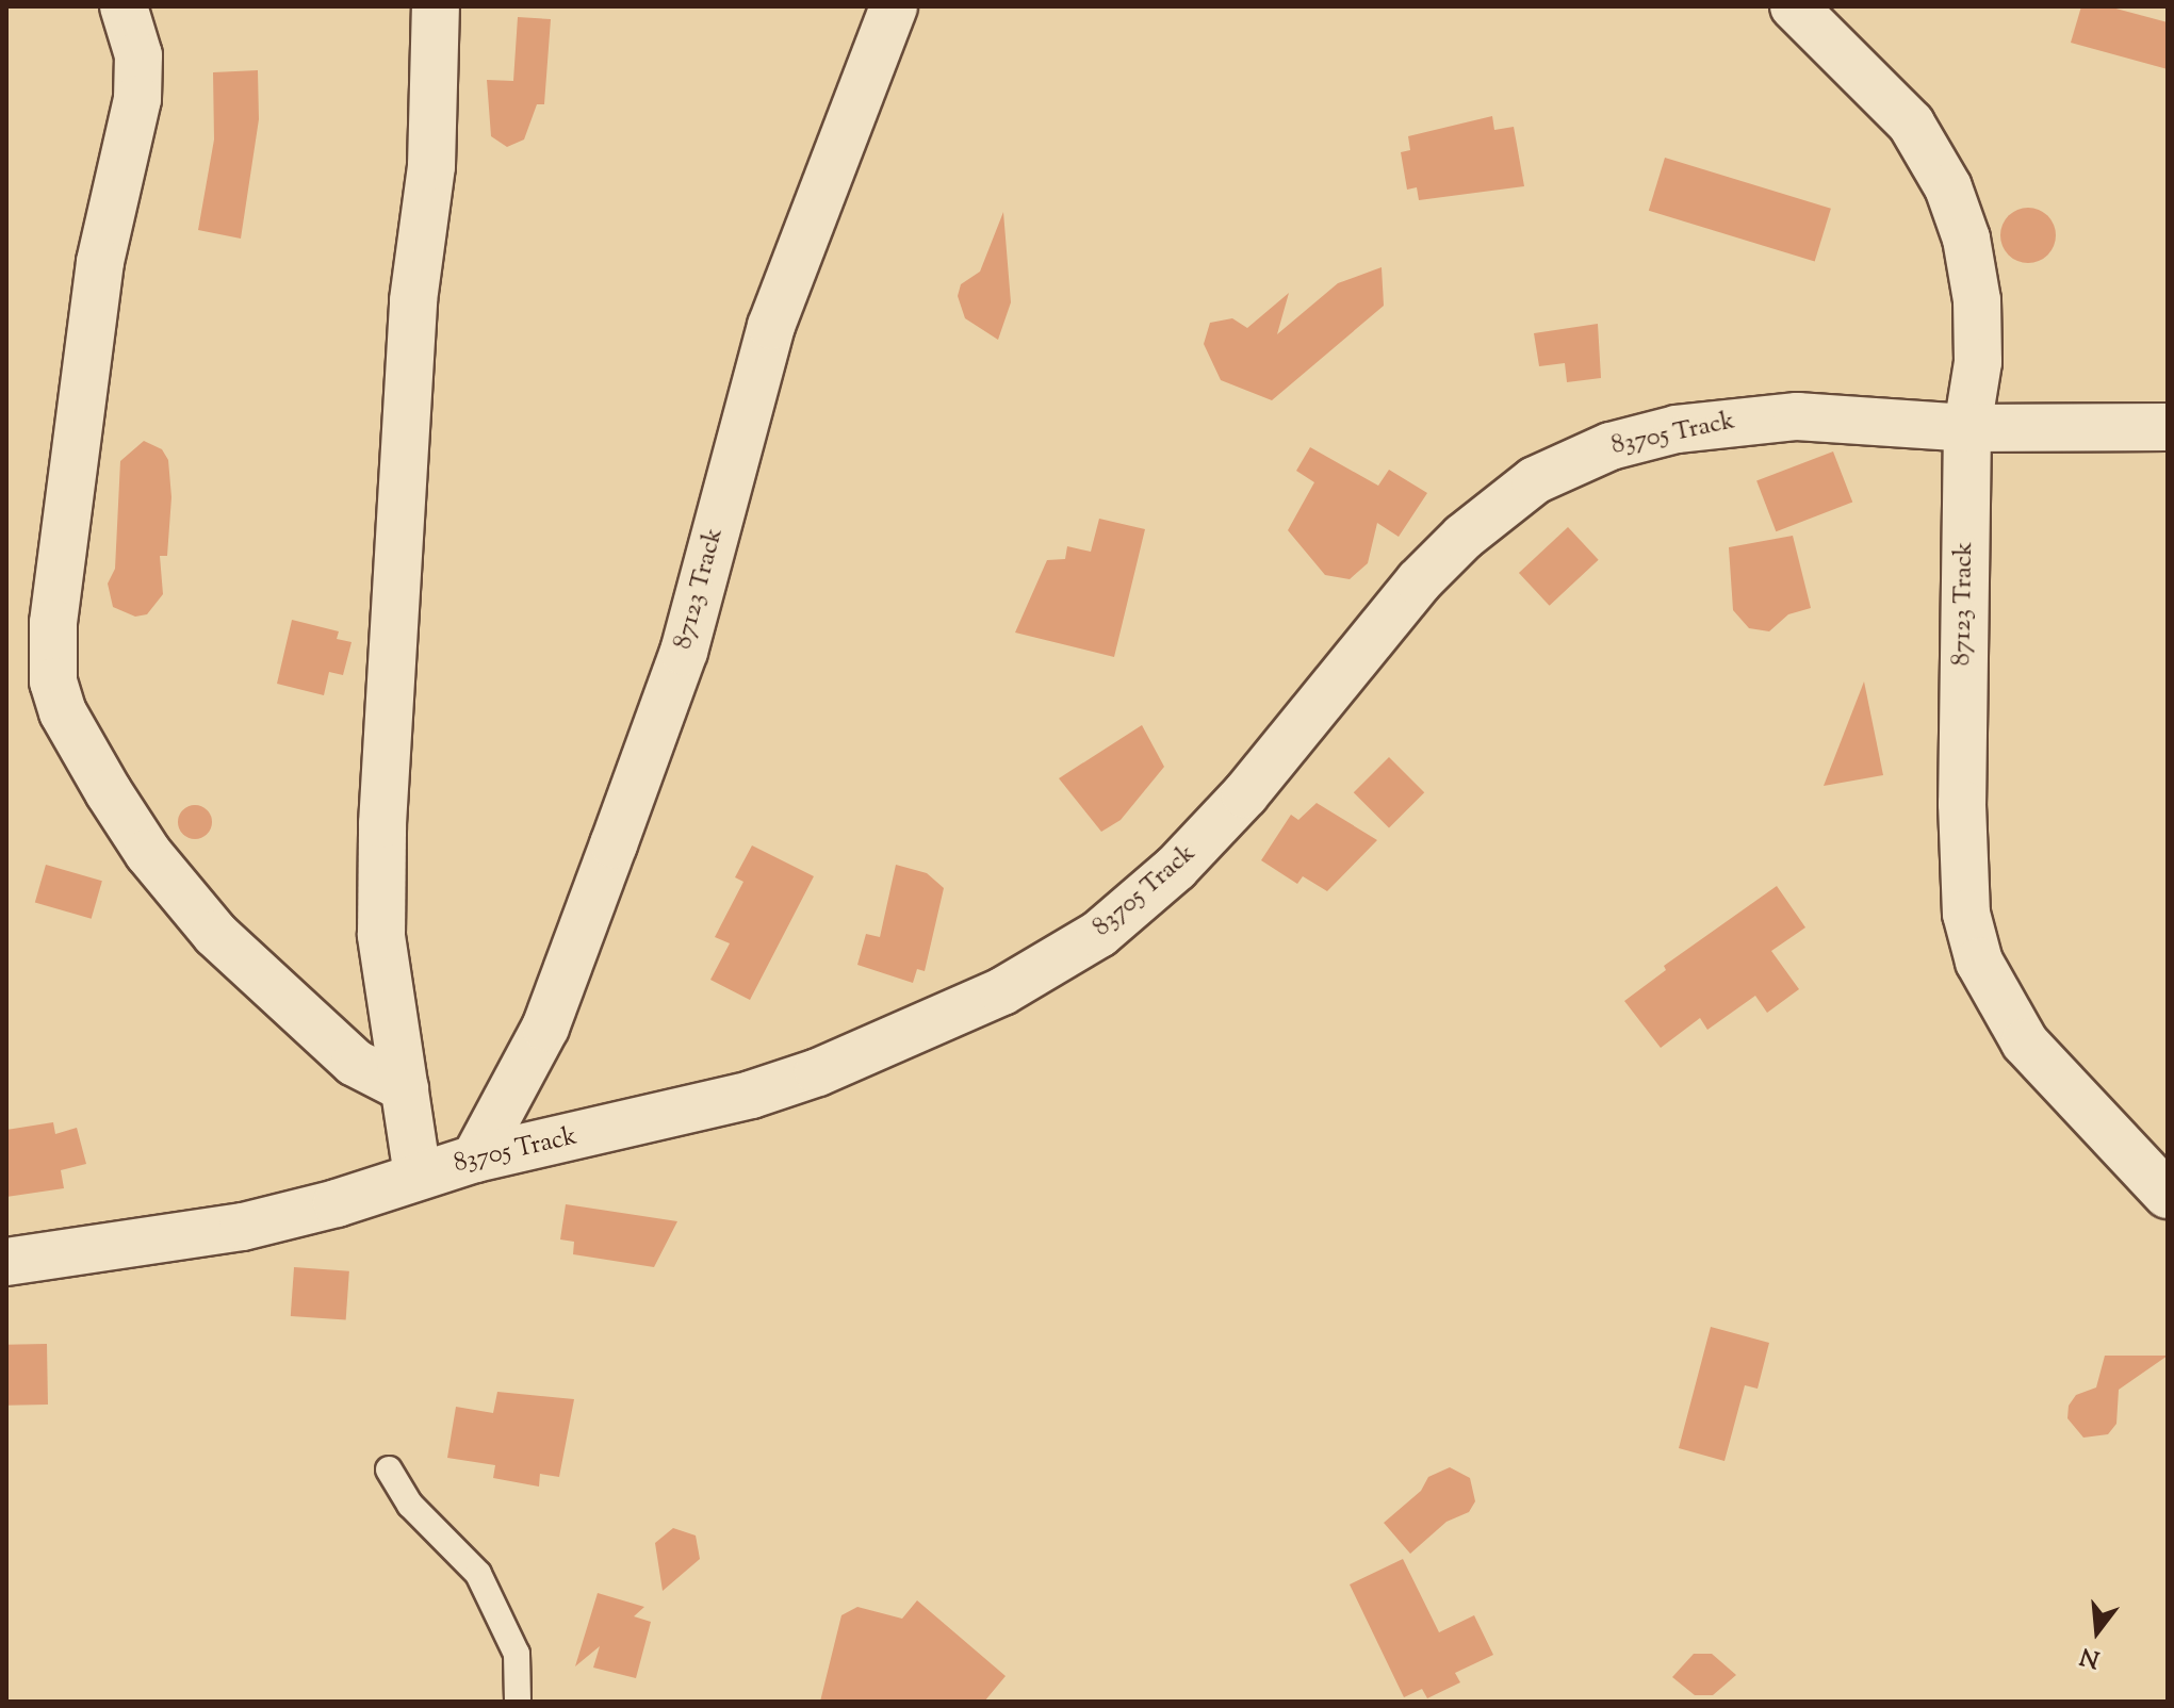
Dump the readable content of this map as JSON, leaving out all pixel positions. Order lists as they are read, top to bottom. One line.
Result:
{"streets":{"street":["83705 Track","87123 Track"]},"crossings":[["83705 Track","87123 Track"]],"north":"bottom"}
